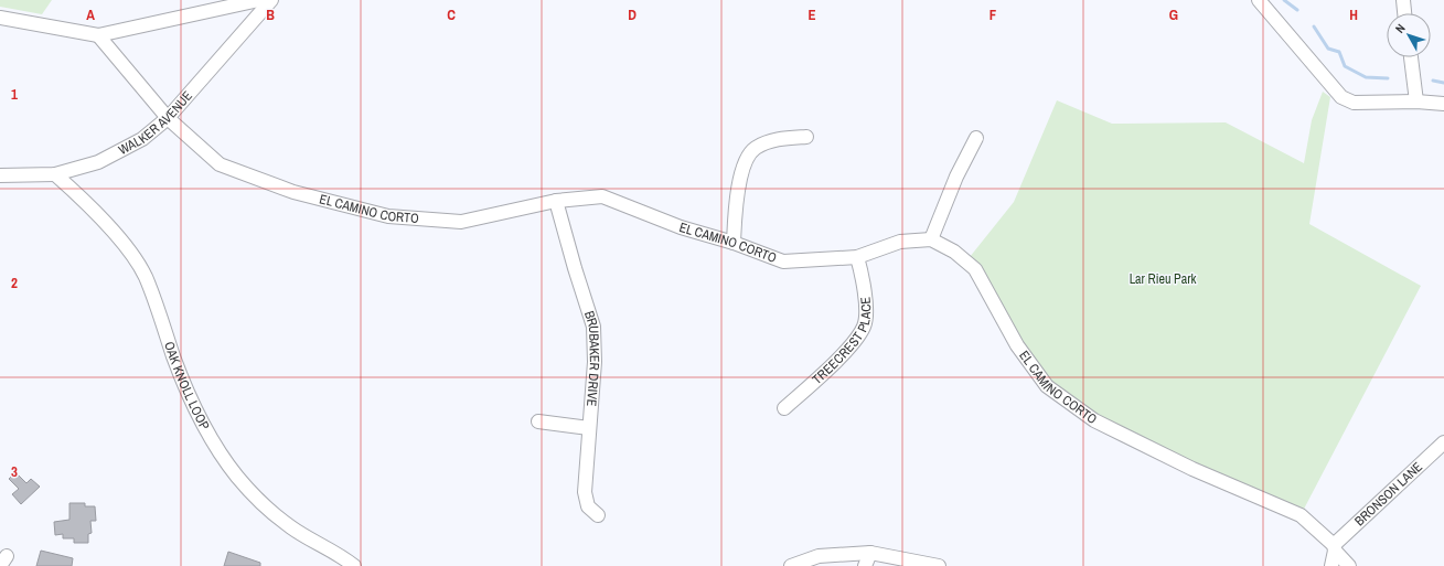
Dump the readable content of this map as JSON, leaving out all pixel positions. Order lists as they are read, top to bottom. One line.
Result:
{"streets":{"street":["WALKER AVENUE","EL CAMINO CORTO","TREECREST PLACE","BRUBAKER DRIVE","OAK KNOLL LOOP","BRONSON LANE"]},"crossings":[["WALKER AVENUE","EL CAMINO CORTO"],["WALKER AVENUE","OAK KNOLL LOOP"],["EL CAMINO CORTO","TREECREST PLACE"],["EL CAMINO CORTO","BRUBAKER DRIVE"],["EL CAMINO CORTO","BRONSON LANE"]],"parks":["Lar Rieu Park"],"north":"top left","grid":{"columns":["A","B","C","D","E","F","G","H"],"rows":["1","2","3"]}}
